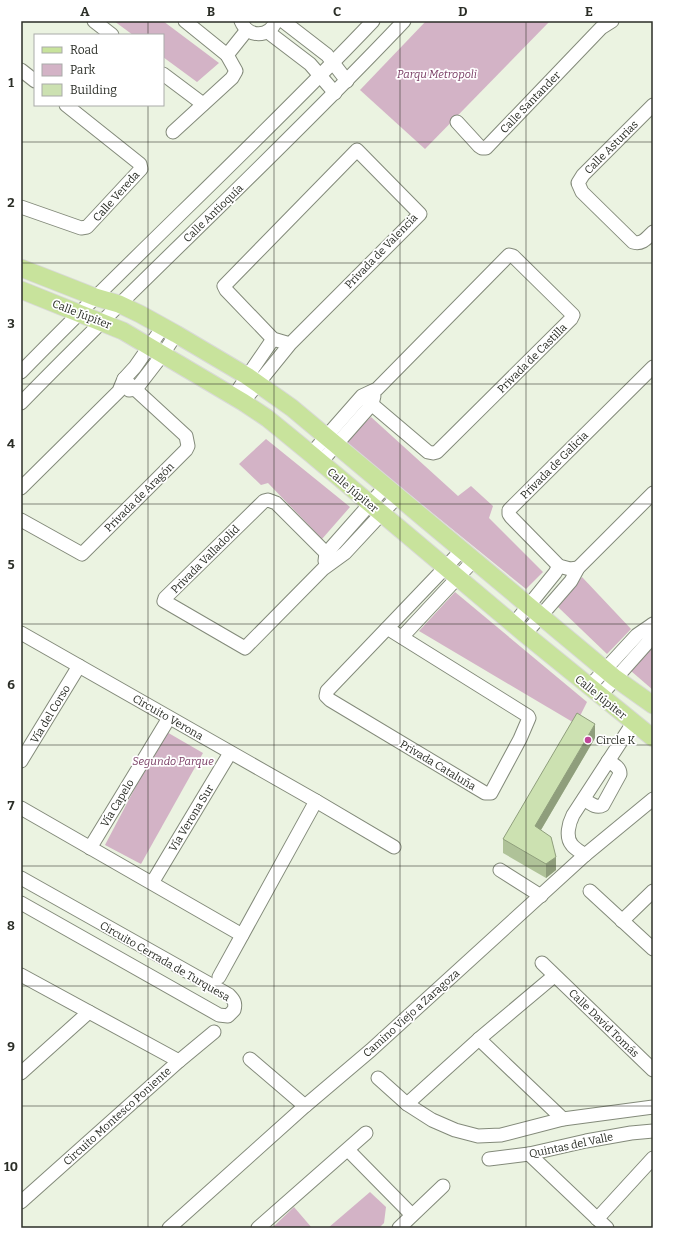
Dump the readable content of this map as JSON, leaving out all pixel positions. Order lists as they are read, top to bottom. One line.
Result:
{"streets":{"main road":["Calle Júpiter"],"street":["Calle Santander","Calle Asturias","Calle Vereda","Calle Antioquía","Privada de Valencia","Privada de Castilla","Privada de Galicia","Privada de Aragón","Privada Valladolid","Vía del Corso","Circuito Verona","Privada Cataluña","Vía Capelo","Vía Verona Sur","Circuito Cerrada de Turquesa","Camino Viejo a Zaragoza","Calle David Tomás","Circuito Montesco Poniente","Quintas del Valle"]},"crossings":[["Calle Antioquía","Calle Júpiter"],["Calle Júpiter","Privada de Castilla"],["Calle Júpiter","Privada Valladolid"],["Calle Júpiter","Privada Cataluña"],["Vía del Corso","Circuito Verona"],["Circuito Verona","Vía Capelo"],["Circuito Verona","Vía Verona Sur"]],"parks":["Parqu Metropoli","Segundo Parque"],"places":["Circle K"],"legend":["Road","Park","Building"],"grid":{"columns":["A","B","C","D","E"],"rows":["1","2","3","4","5","6","7","8","9","10"]}}
